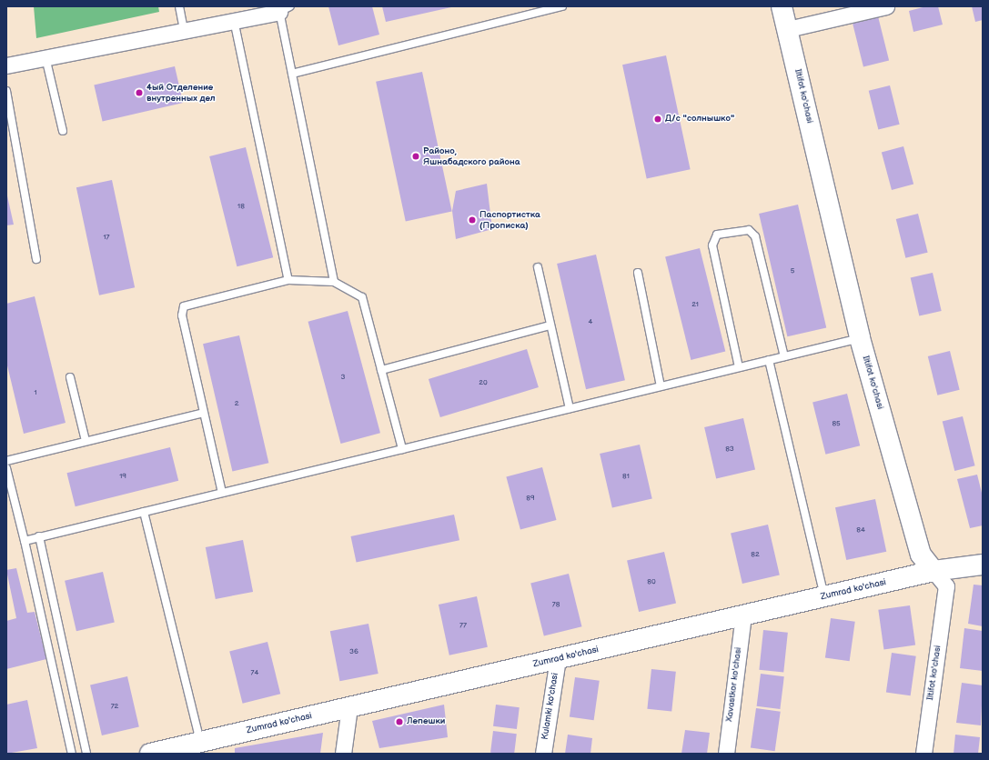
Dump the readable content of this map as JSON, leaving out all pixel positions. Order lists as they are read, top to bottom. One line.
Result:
{"streets":{"street":["Iltifot ko'chasi","Zumrad ko'chasi","Xavastkor ko'chasi","Kulamki ko'chasi"]},"crossings":[["Iltifot ko'chasi","Zumrad ko'chasi"],["Zumrad ko'chasi","Xavastkor ko'chasi"],["Zumrad ko'chasi","Kulamki ko'chasi"]],"places":["4ый Отделение внутренных дел","Д/с \"солнышко\"","Районо, Яшнабадского района","Паспортистка (Прописка)","Лепешки"],"house_numbers":["18","17","5","21","4","3","20","1","2","85","83","19","81","89","84","82","80","78","77","36","74","72"]}
